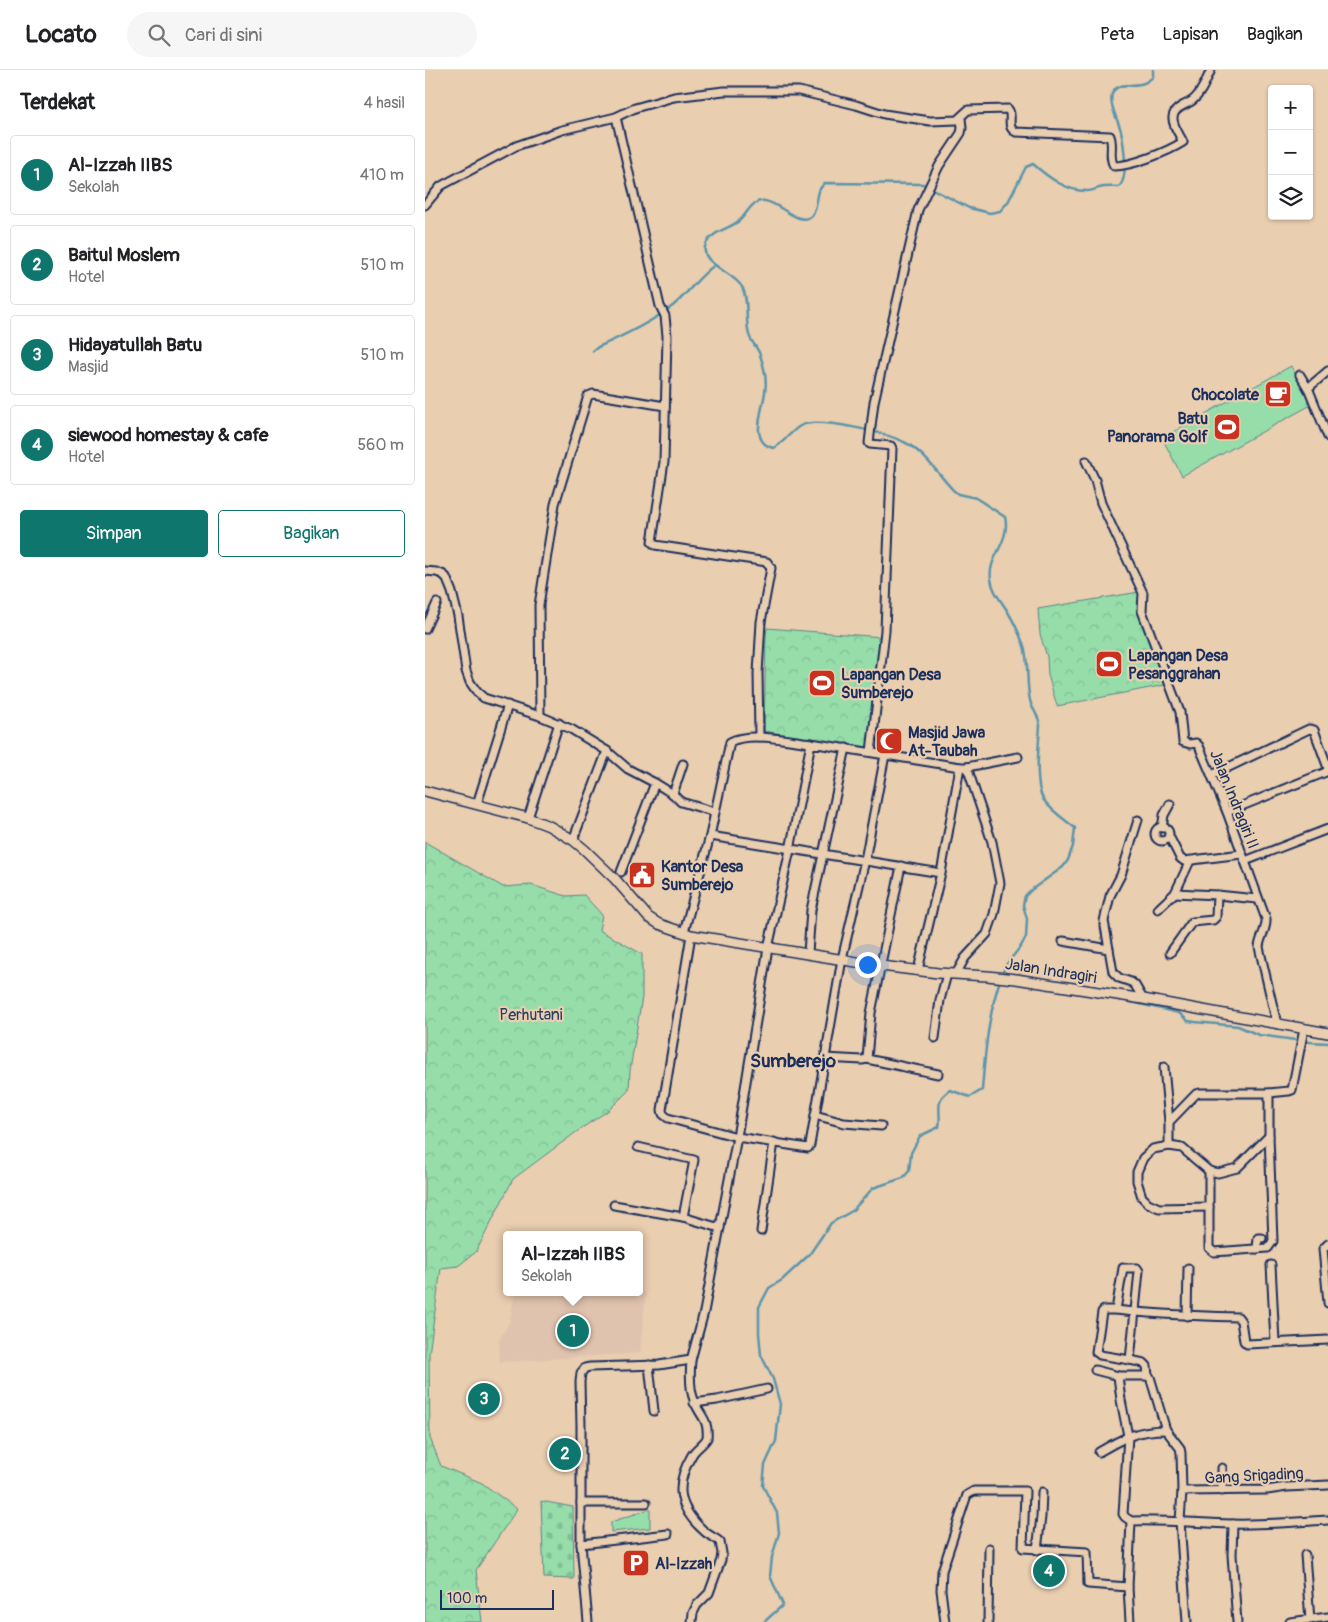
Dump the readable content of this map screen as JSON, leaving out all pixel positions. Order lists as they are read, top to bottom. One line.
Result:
{"streets":{"street":["Jalan Indragiri II","Jalan Indragiri","Gang Srigading"]},"crossings":[["Jalan Indragiri II","Jalan Indragiri"]],"districts":["Sumberejo"],"parks":["Perhutani"],"places":{"cafe":["Chocolate"],"sports":["Batu Panorama Golf","Lapangan Desa Pesanggrahan","Lapangan Desa Sumberejo"],"mosque":["Masjid Jawa At-Taubah"],"public building":["Kantor Desa Sumberejo"],"parking":["Al-Izzah"]},"scale_bar":"100 m","page":{"header":"Locato","search":"Cari di sini","nav":["Peta","Lapisan","Bagikan"],"heading":["Terdekat","4 hasil"],"map_buttons":["+","−"],"list":[{"mark":"1","name":"Al-Izzah IIBS","note":"Sekolah","value":"410 m"},{"mark":"2","name":"Baitul Moslem","note":"Hotel","value":"510 m"},{"mark":"3","name":"Hidayatullah Batu","note":"Masjid","value":"510 m"},{"mark":"4","name":"siewood homestay & cafe","note":"Hotel","value":"560 m"}],"buttons":["Simpan","Bagikan"],"popup":["Al-Izzah IIBS","Sekolah"],"pins":["1","3","2","4"],"scale":"100 m"}}
